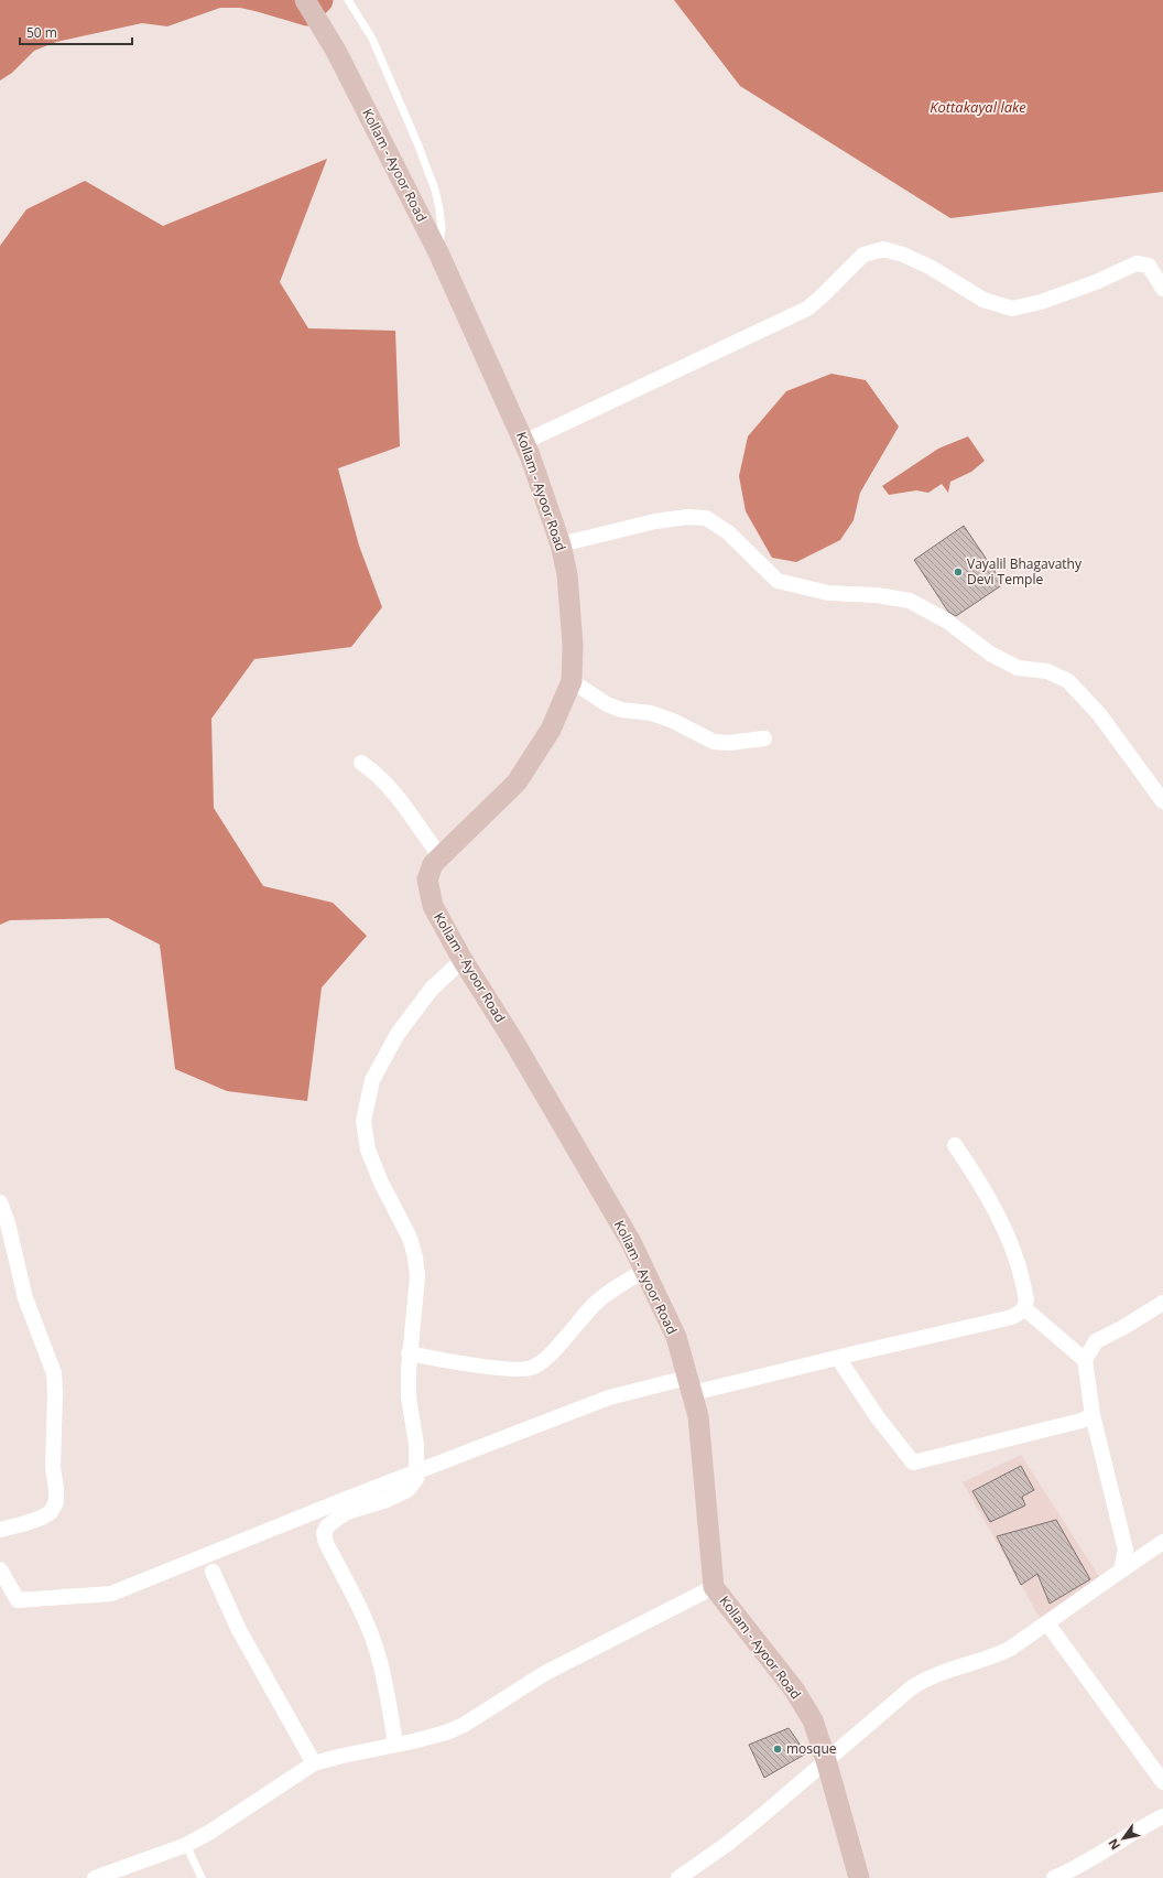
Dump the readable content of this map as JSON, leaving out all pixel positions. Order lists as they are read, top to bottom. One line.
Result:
{"streets":{"main road":["Kollam - Ayoor Road"]},"water":["Kottakayal lake"],"places":["Vayalil Bhagavathy Devi Temple","mosque"],"scale_bar":"50 m","north":"bottom left"}
